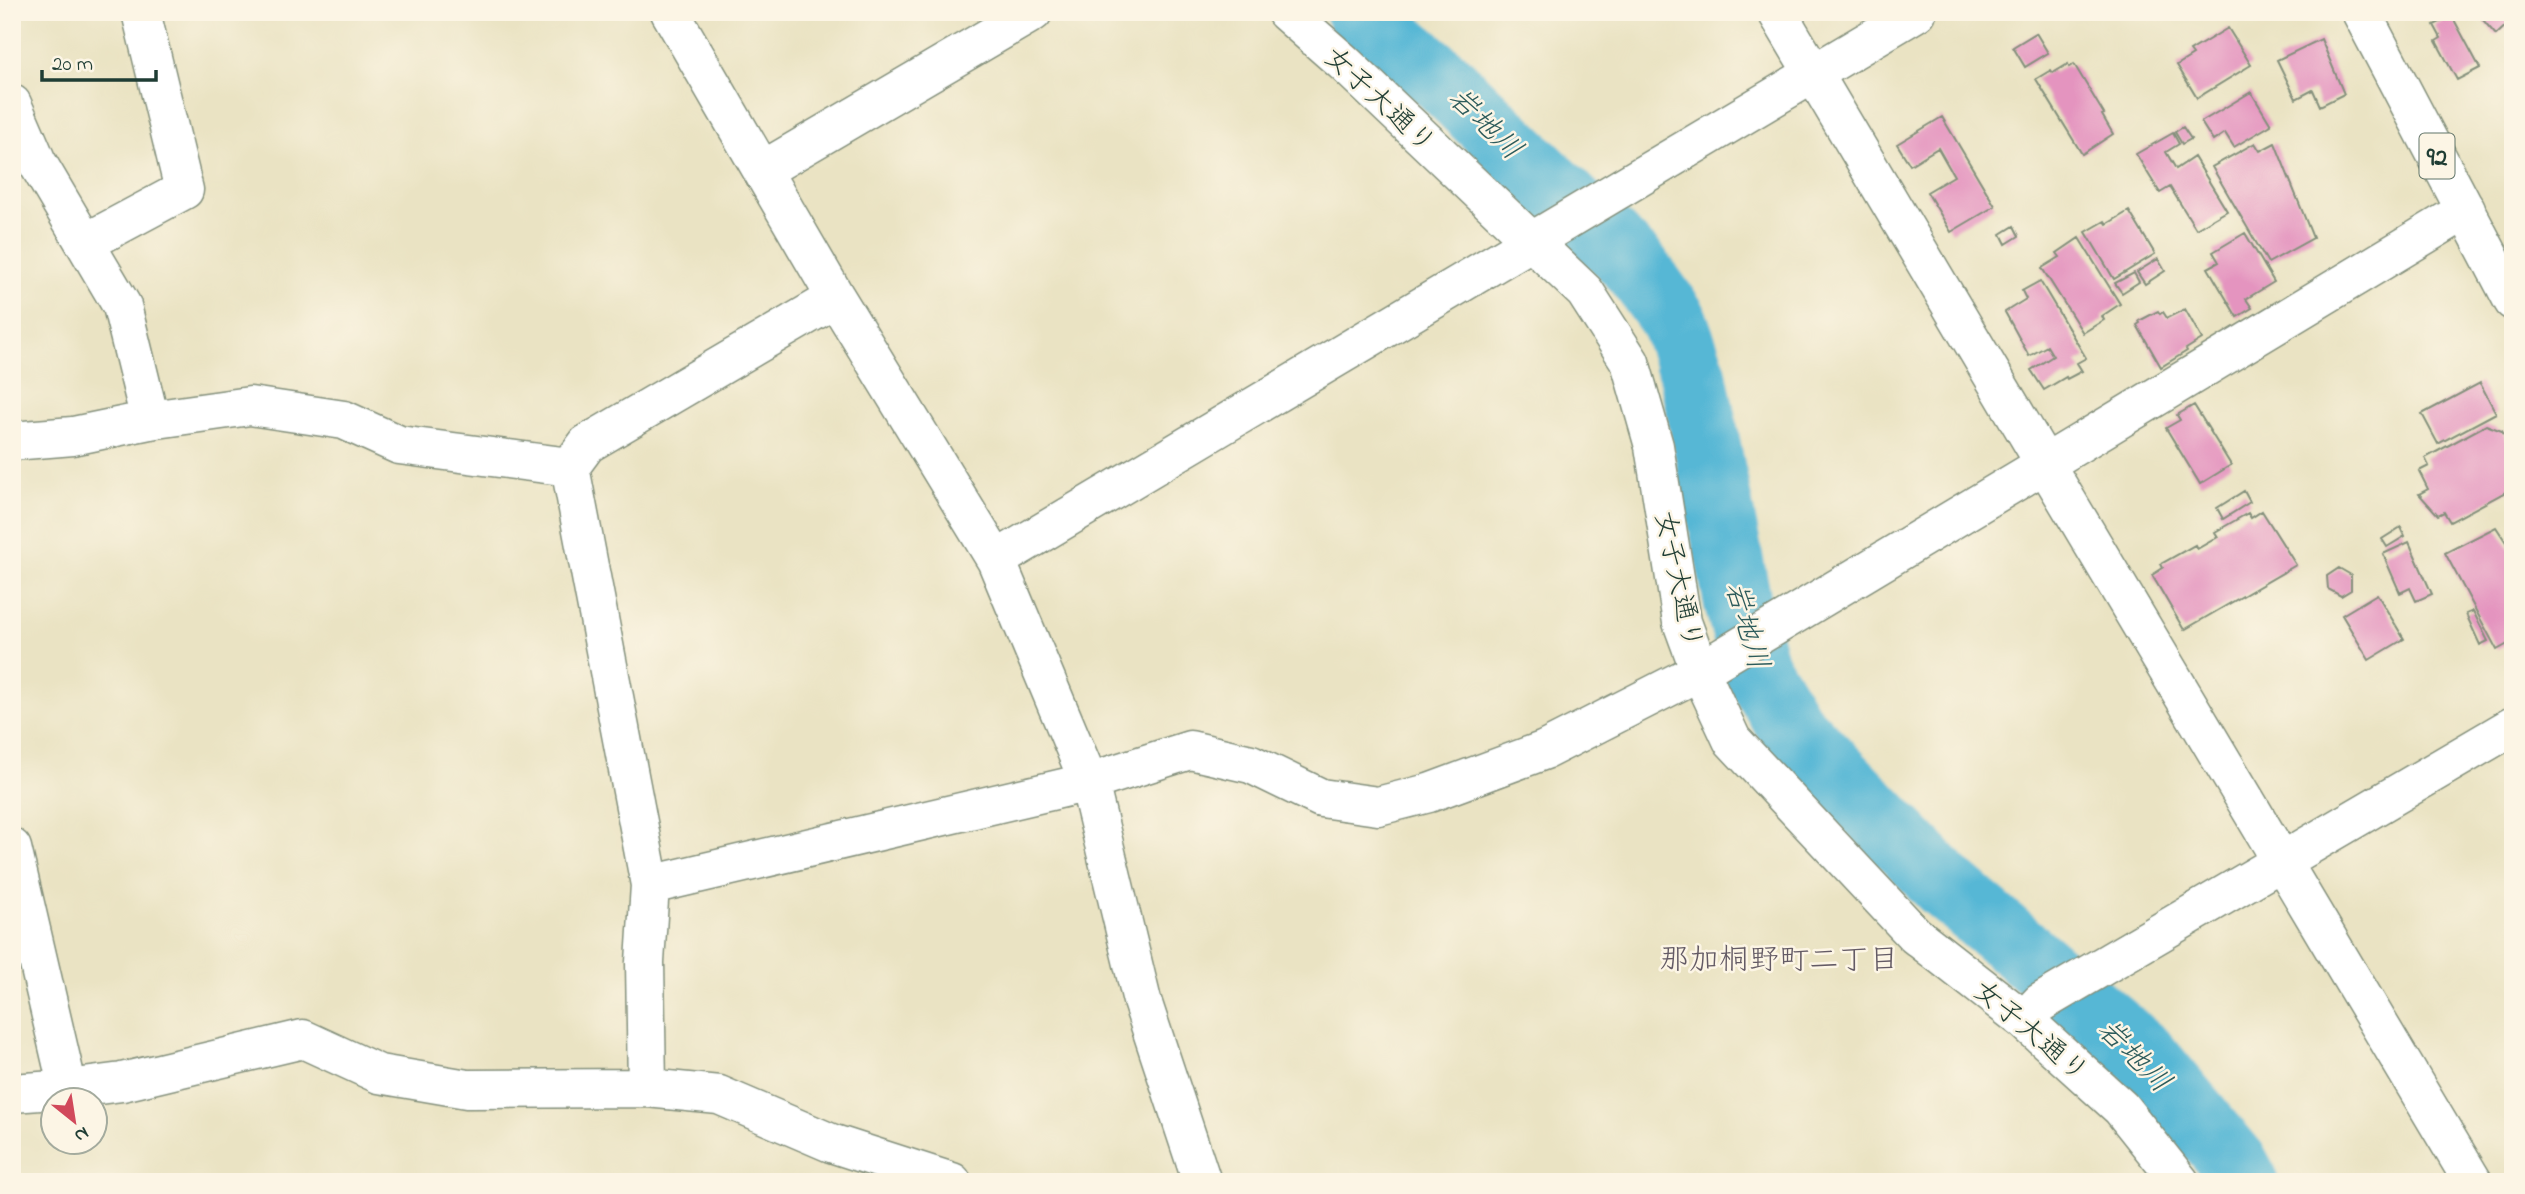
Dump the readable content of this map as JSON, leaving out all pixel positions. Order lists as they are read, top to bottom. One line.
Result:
{"streets":{"street":["女子大通り","92"]},"districts":["那加桐野町二丁目"],"water":["岩地川"],"scale_bar":"20 m","north":"bottom right"}
